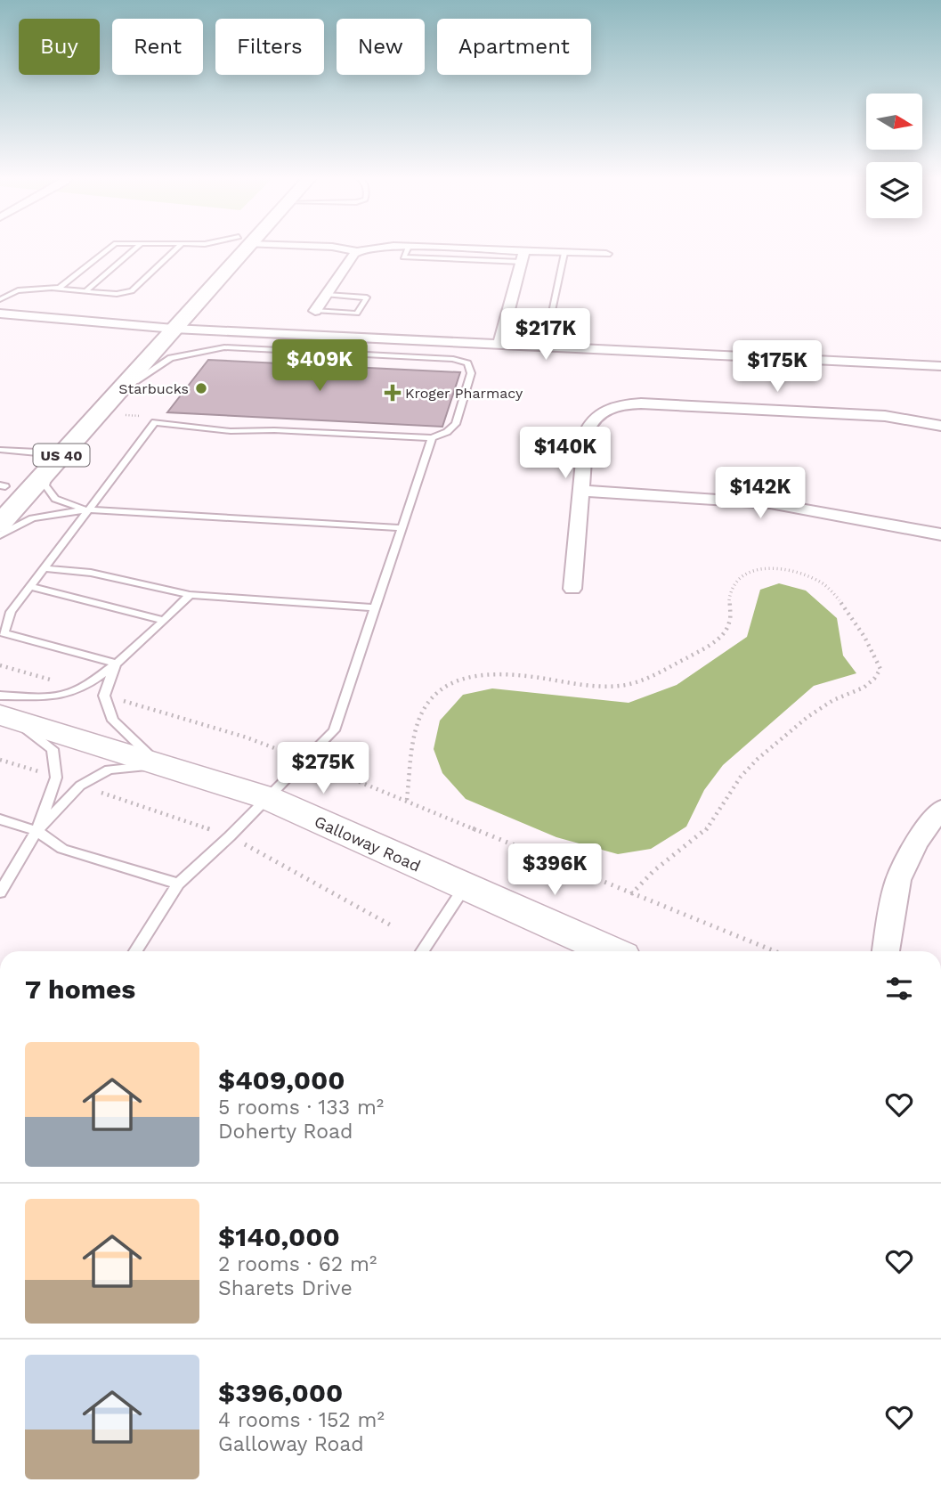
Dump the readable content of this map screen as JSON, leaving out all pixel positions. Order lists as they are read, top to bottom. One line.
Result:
{"streets":{"main road":["US 40"],"street":["Galloway Road"]},"places":{"other":["Starbucks"],"health":["Kroger Pharmacy"]},"north":"right","page":{"chip":["Buy","Rent","Filters","New","Apartment"],"price":["$217K","$409K","$175K","$140K","$142K","$275K","$396K"],"heading":"7 homes","list":[{"name":"$409,000","note":"5 rooms · 133 m² · Doherty Road"},{"name":"$140,000","note":"2 rooms · 62 m² · Sharets Drive"},{"name":"$396,000","note":"4 rooms · 152 m² · Galloway Road"}]}}
